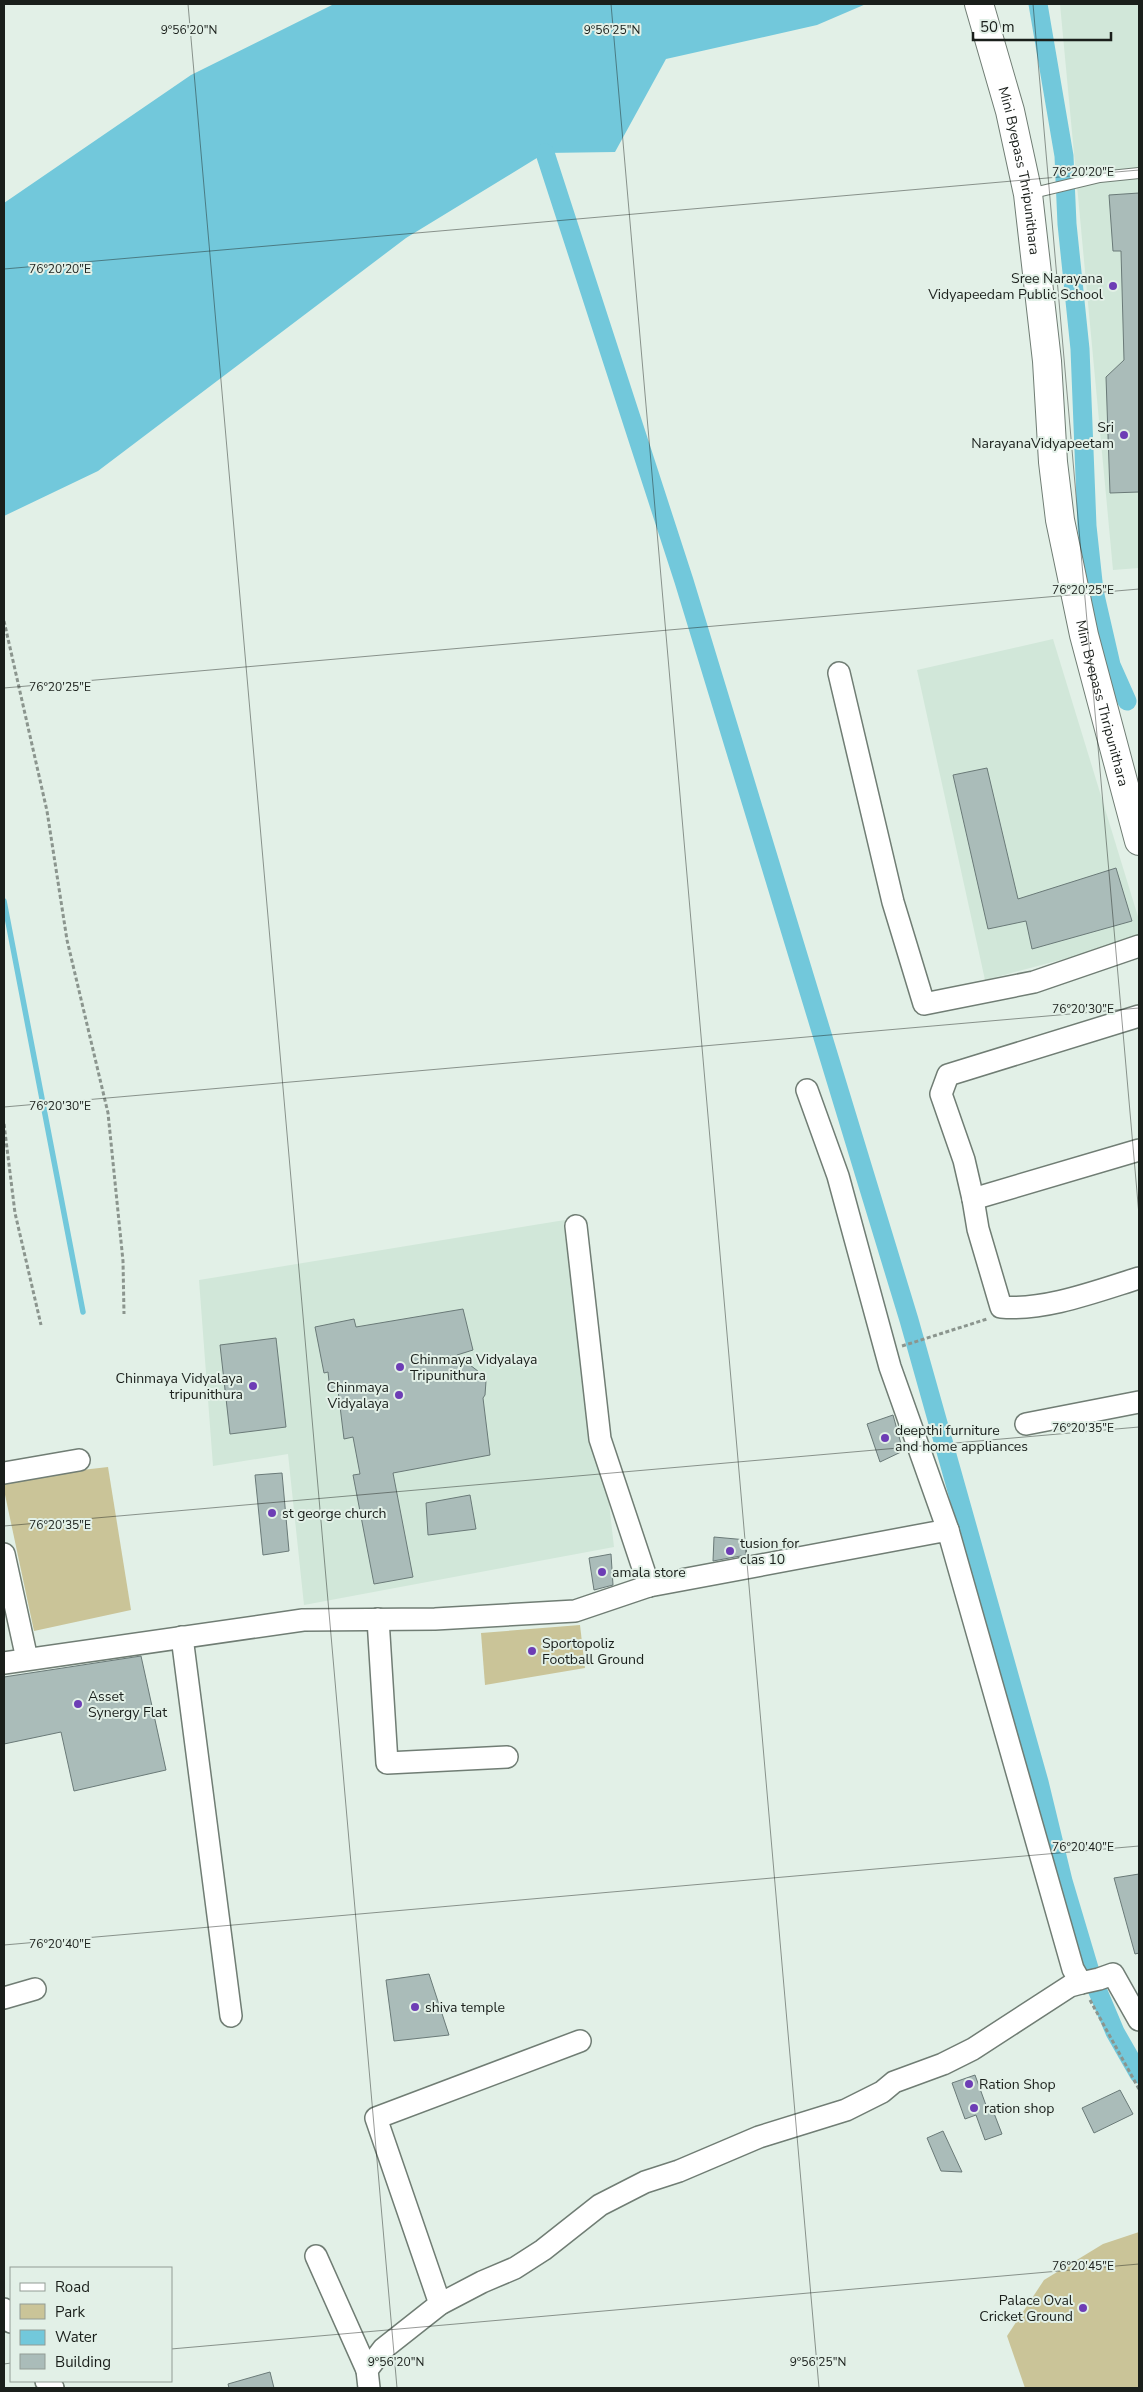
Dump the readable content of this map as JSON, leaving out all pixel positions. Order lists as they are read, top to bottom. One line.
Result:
{"streets":{"main road":["Mini Byepass Thripunithara"]},"places":["Sree Narayana Vidyapeedam Public School","Sri NarayanaVidyapeetam","Chinmaya Vidyalaya Tripunithura","Chinmaya Vidyalaya tripunithura","Chinmaya Vidyalaya","deepthi furniture and home appliances","st george church","tusion for clas 10","amala store","Sportopoliz Football Ground","Asset Synergy Flat","shiva temple","Ration Shop","ration shop","Palace Oval Cricket Ground"],"legend":["Road","Park","Water","Building"],"scale_bar":"50 m","coordinates":["9°56'20\"N","9°56'25\"N","76°20'20\"E","76°20'25\"E","76°20'30\"E","76°20'35\"E","76°20'40\"E","76°20'45\"E"]}
